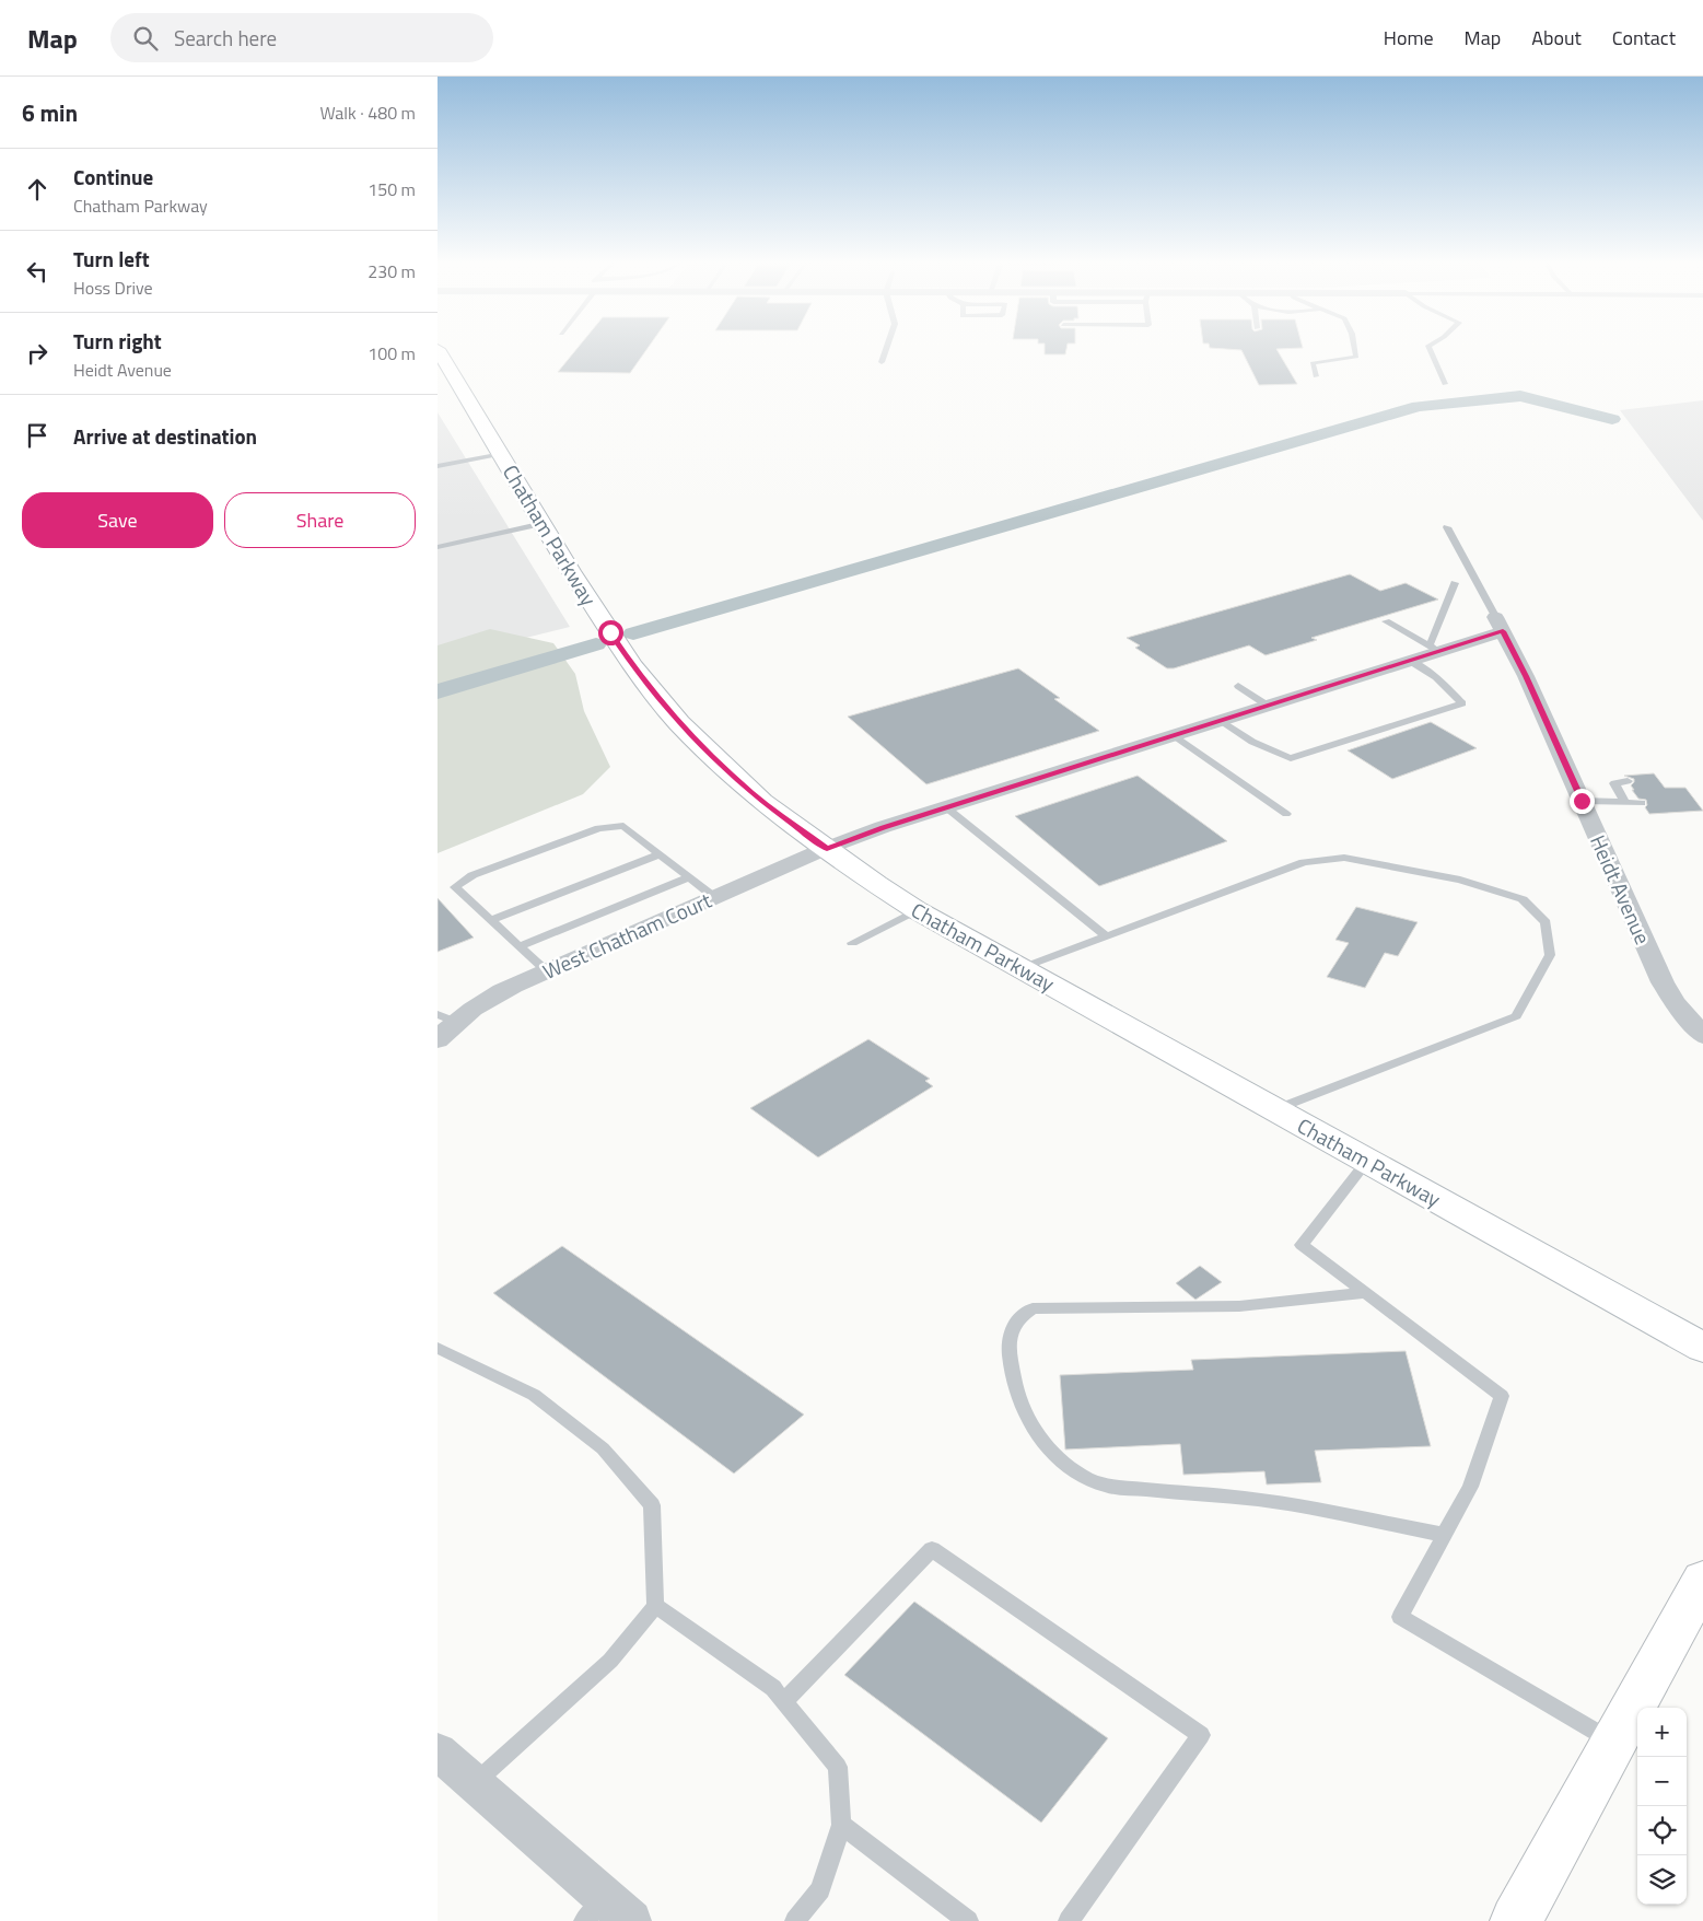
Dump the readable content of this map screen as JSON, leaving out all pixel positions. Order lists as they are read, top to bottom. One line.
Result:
{"streets":{"main road":["Chatham Parkway"],"street":["Heidt Avenue","West Chatham Court"]},"crossings":[["Chatham Parkway","West Chatham Court"],["Heidt Avenue","West Chatham Court"]],"page":{"header":"Map","search":"Search here","nav":["Home","Map","About","Contact"],"heading":["6 min","Walk · 480 m"],"list":[["Continue","Chatham Parkway","150 m"],["Turn left","Hoss Drive","230 m"],["Turn right","Heidt Avenue","100 m"],"Arrive at destination"],"buttons":["Save","Share"],"map_buttons":["+","−"]}}
